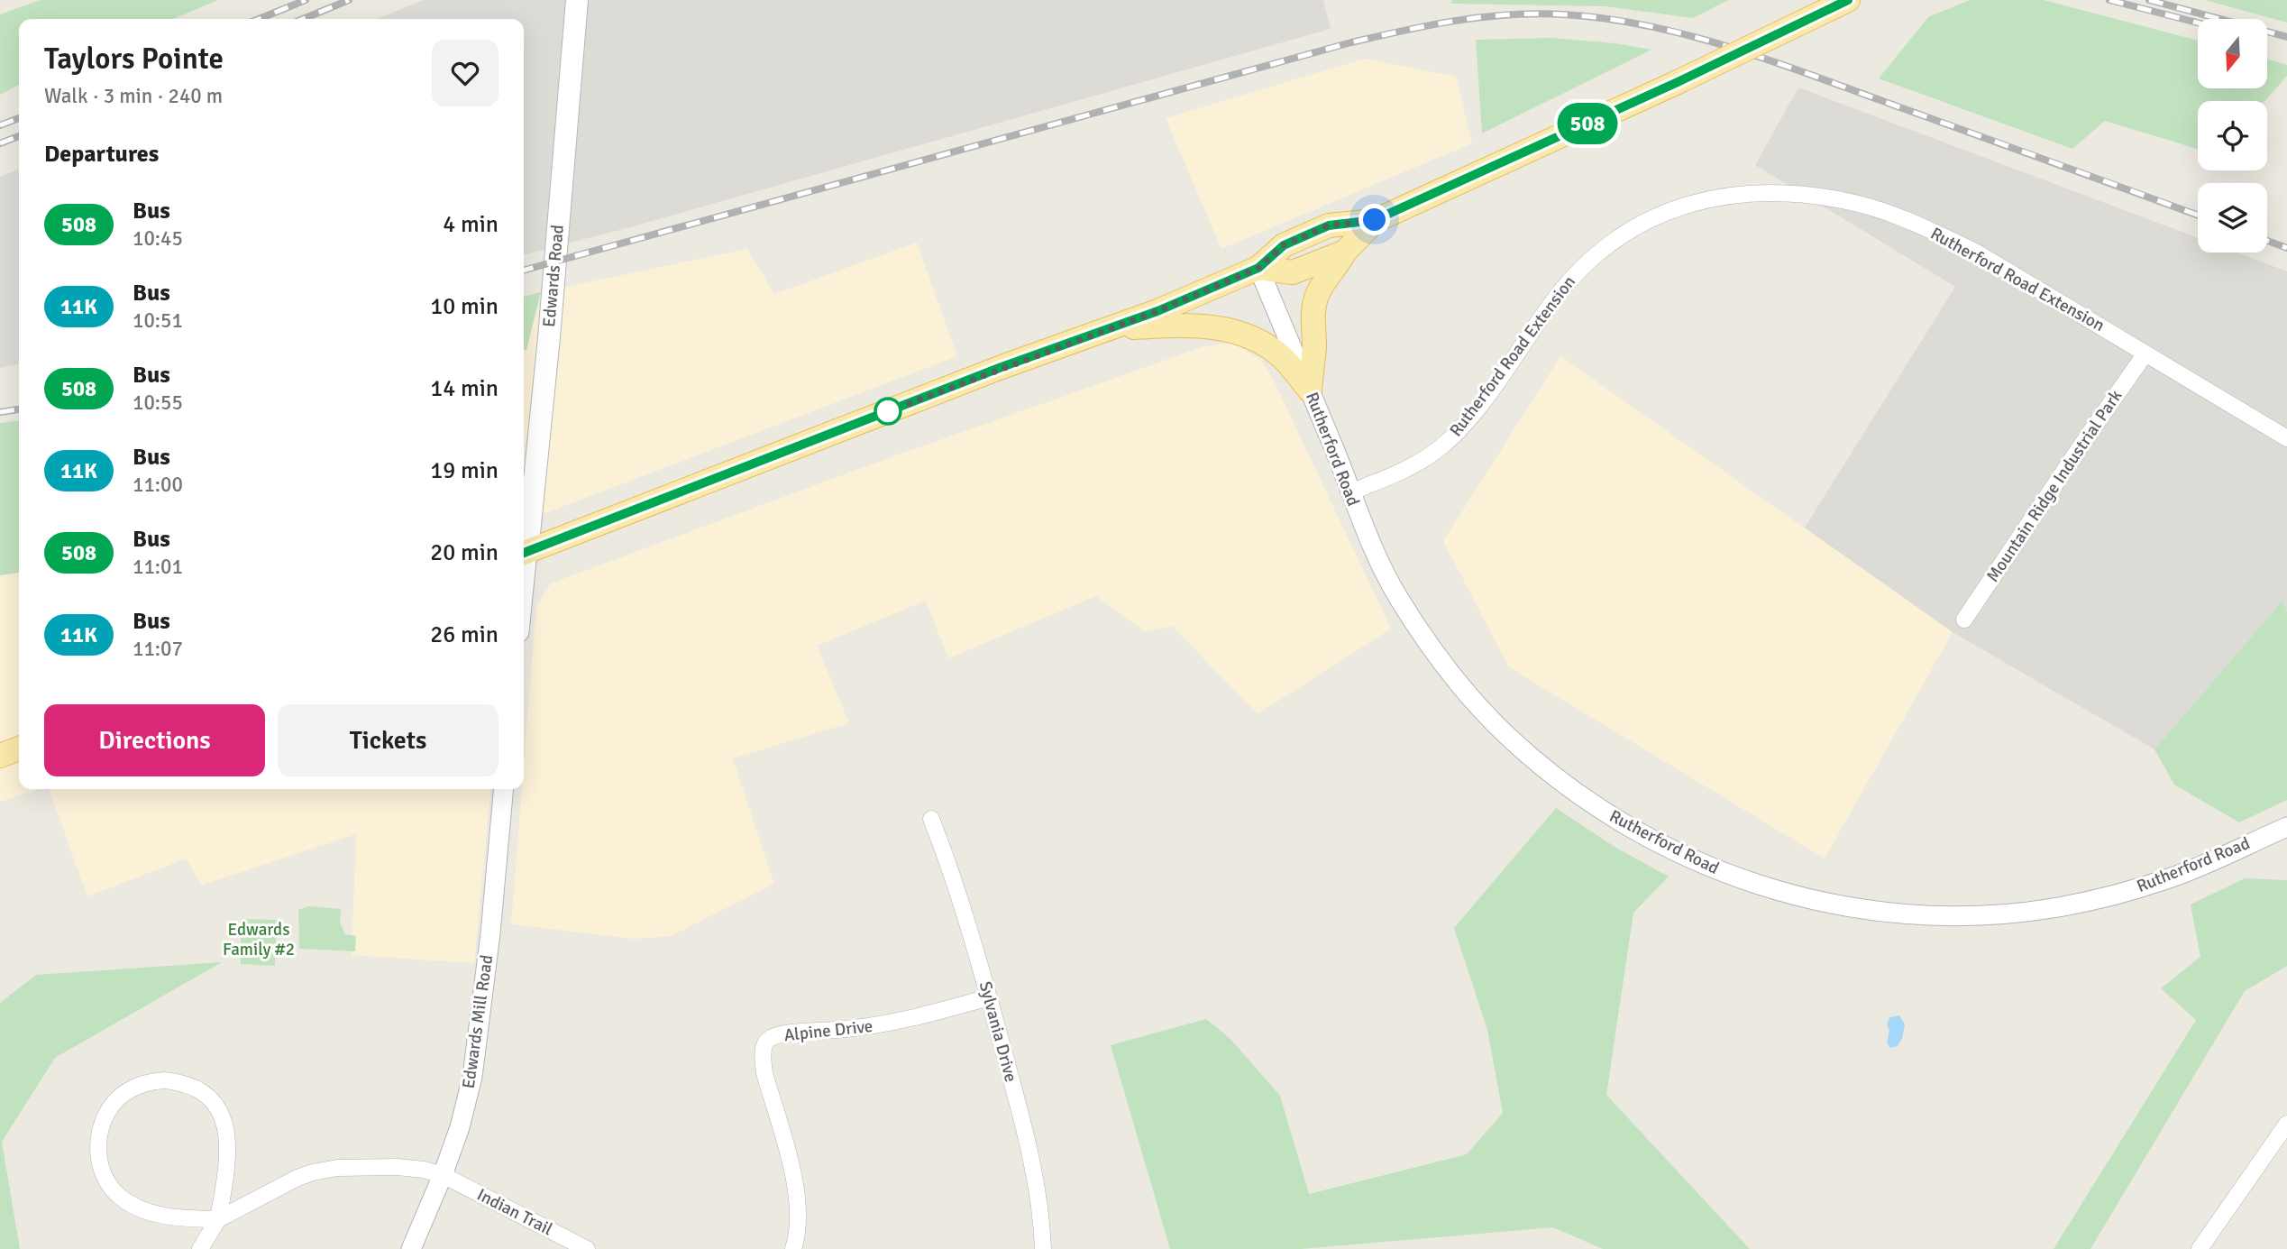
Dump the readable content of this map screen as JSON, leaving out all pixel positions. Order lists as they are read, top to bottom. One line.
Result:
{"streets":{"main road":["Edwards Road"],"street":["Rutherford Road Extension","Rutherford Road","Mountain Ridge Industrial Park","Edwards Mill Road","Alpine Drive","Sylvania Drive","Indian Trail"]},"crossings":[["Rutherford Road Extension","Rutherford Road"],["Rutherford Road Extension","Mountain Ridge Industrial Park"],["Edwards Mill Road","Indian Trail"],["Alpine Drive","Sylvania Drive"]],"parks":["Edwards Family #2"],"lines":["bus line 508"],"north":"bottom","page":{"on_map":"508","heading":[["Taylors Pointe","Walk · 3 min · 240 m"],"Departures"],"list":[{"mark":"508","name":"Bus","note":"10:45","value":"4 min"},{"mark":"11K","name":"Bus","note":"10:51","value":"10 min"},{"mark":"508","name":"Bus","note":"10:55","value":"14 min"},{"mark":"11K","name":"Bus","note":"11:00","value":"19 min"},{"mark":"508","name":"Bus","note":"11:01","value":"20 min"},{"mark":"11K","name":"Bus","note":"11:07","value":"26 min"}],"buttons":["Directions","Tickets"]}}
